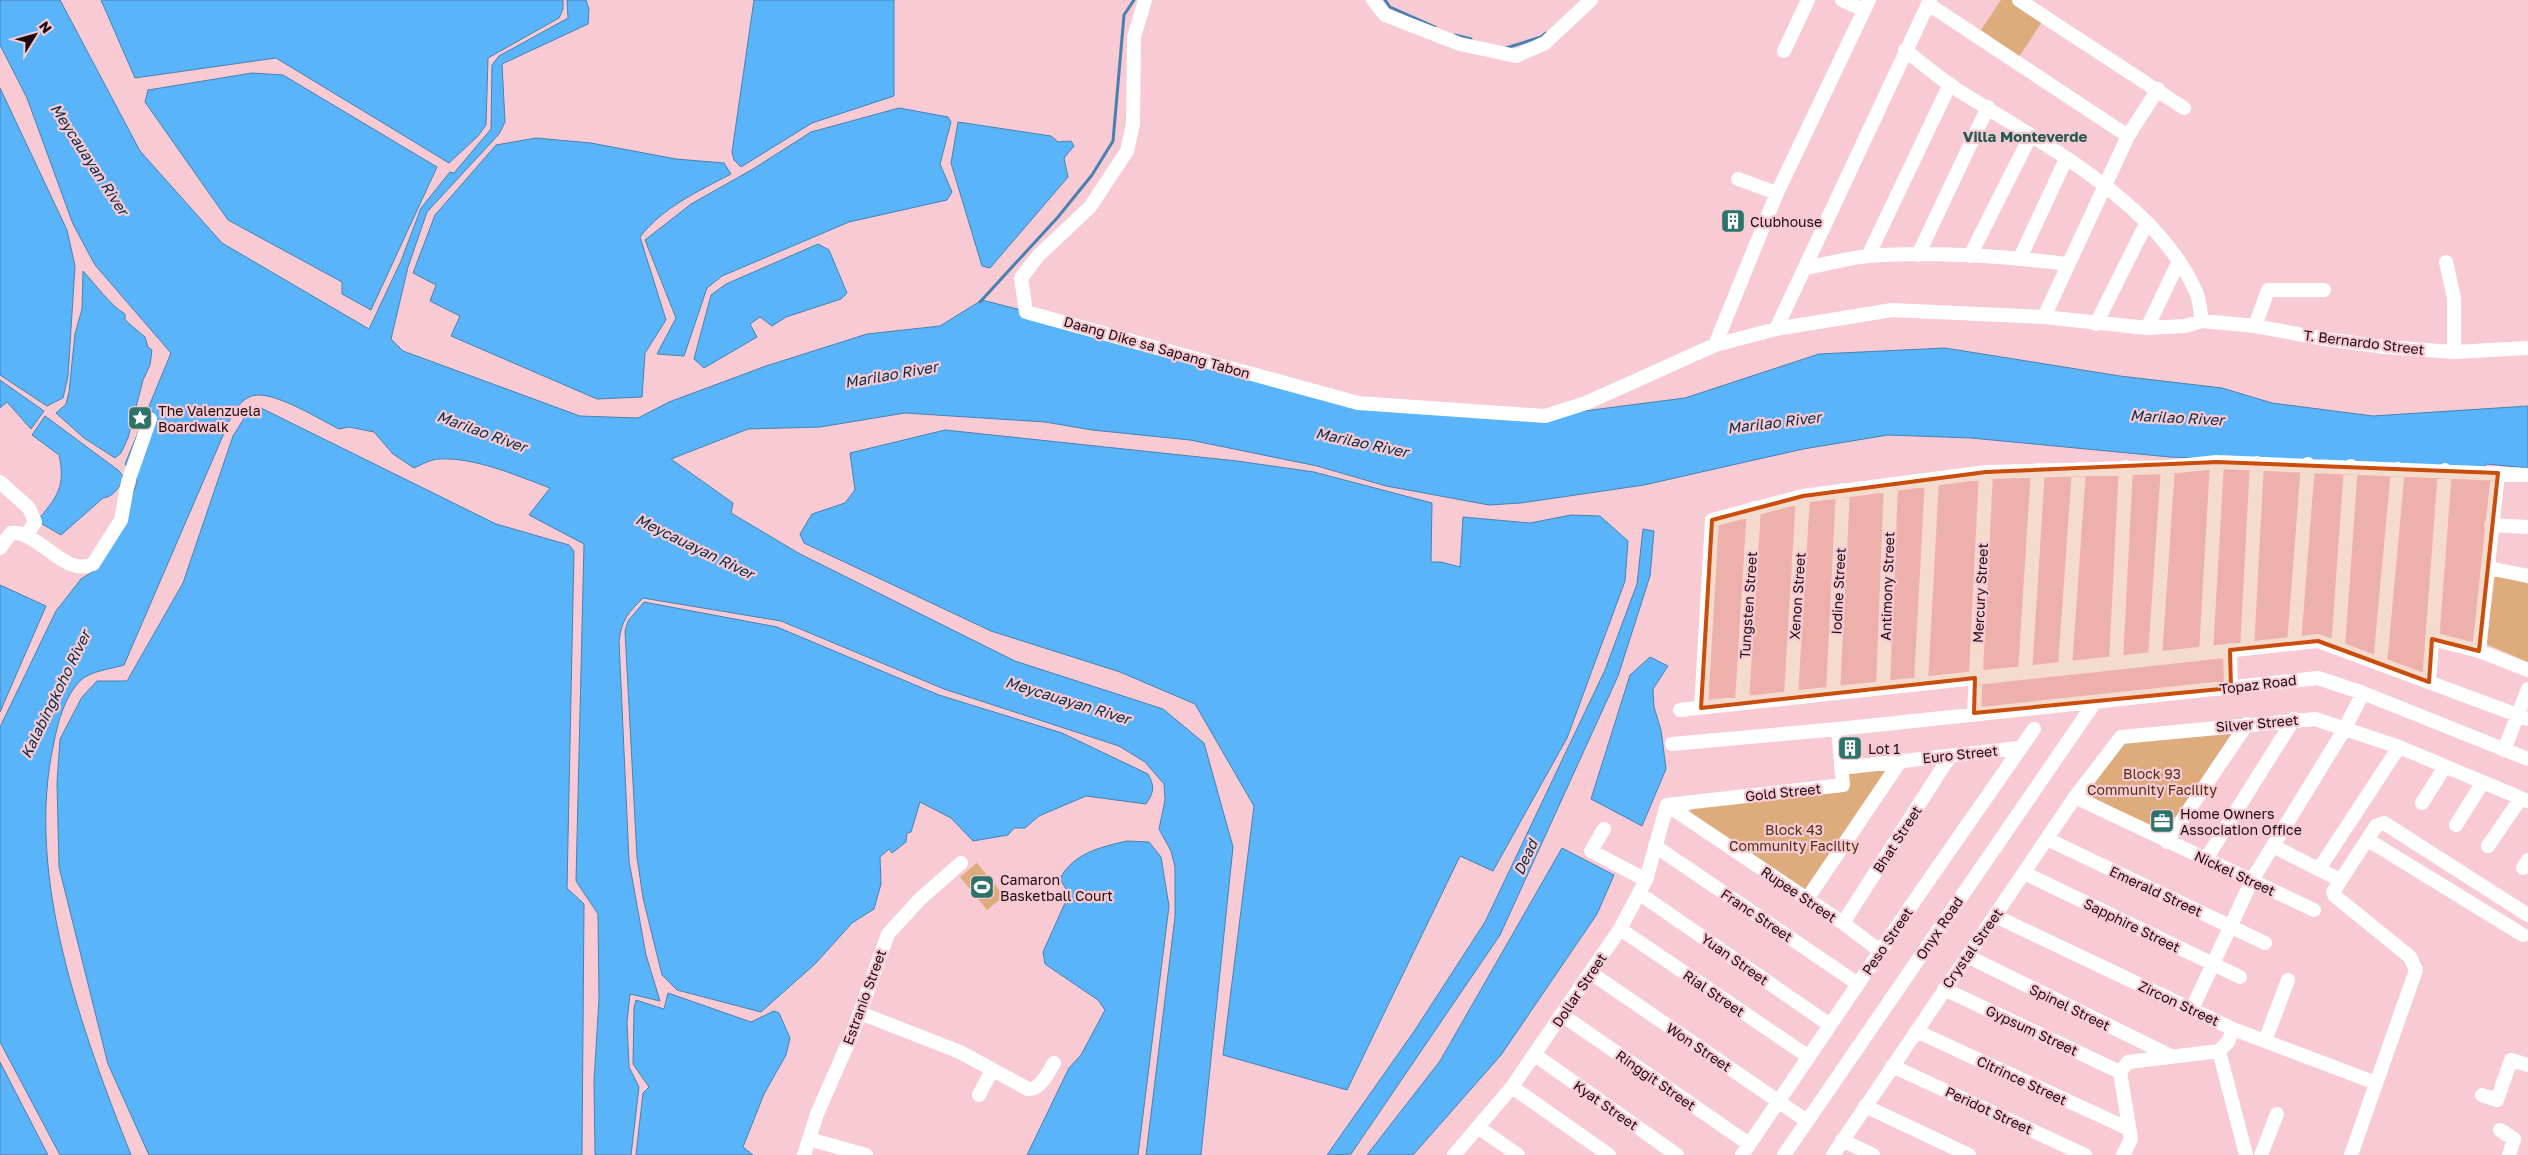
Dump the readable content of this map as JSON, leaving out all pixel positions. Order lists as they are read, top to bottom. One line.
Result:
{"streets":{"street":["T. Bernardo Street","Daang Dike sa Sapang Tabon","Antimony Street","Iodine Street","Mercury Street","Xenon Street","Tungsten Street","Topaz Road","Silver Street","Euro Street","Gold Street","Bhat Street","Nickel Street","Emerald Street","Rupee Street","Franc Street","Sapphire Street","Onyx Road","Peso Street","Crystal Street","Yuan Street","Dollar Street","Rial Street","Estranio Street","Zircon Street","Spinel Street","Gypsum Street","Won Street","Ringgit Street","Citrince Street","Kyat Street","Peridot Street"]},"crossings":[["T. Bernardo Street","Daang Dike sa Sapang Tabon"],["Mercury Street","Topaz Road"],["Topaz Road","Onyx Road"],["Silver Street","Crystal Street"],["Euro Street","Gold Street"],["Euro Street","Bhat Street"],["Euro Street","Peso Street"],["Gold Street","Rupee Street"],["Gold Street","Dollar Street"],["Bhat Street","Rupee Street"],["Nickel Street","Crystal Street"],["Emerald Street","Crystal Street"],["Rupee Street","Peso Street"],["Rupee Street","Dollar Street"],["Franc Street","Peso Street"],["Franc Street","Dollar Street"],["Sapphire Street","Crystal Street"],["Onyx Road","Won Street"],["Peso Street","Yuan Street"],["Peso Street","Rial Street"],["Peso Street","Won Street"],["Peso Street","Ringgit Street"],["Crystal Street","Zircon Street"],["Crystal Street","Spinel Street"],["Crystal Street","Gypsum Street"],["Crystal Street","Citrince Street"],["Crystal Street","Peridot Street"],["Yuan Street","Dollar Street"],["Dollar Street","Rial Street"],["Dollar Street","Won Street"],["Dollar Street","Ringgit Street"],["Dollar Street","Kyat Street"]],"districts":["Villa Monteverde"],"water":["Meycauayan River","Marilao River","Kalabingkoho River","Dead"],"parks":["Block 93 Community Facility","Block 43 Community Facility"],"places":{"building":["Clubhouse","Lot 1"],"place":["The Valenzuela Boardwalk"],"office":["Home Owners Association Office"],"sports":["Camaron Basketball Court"]},"north":"top right"}
